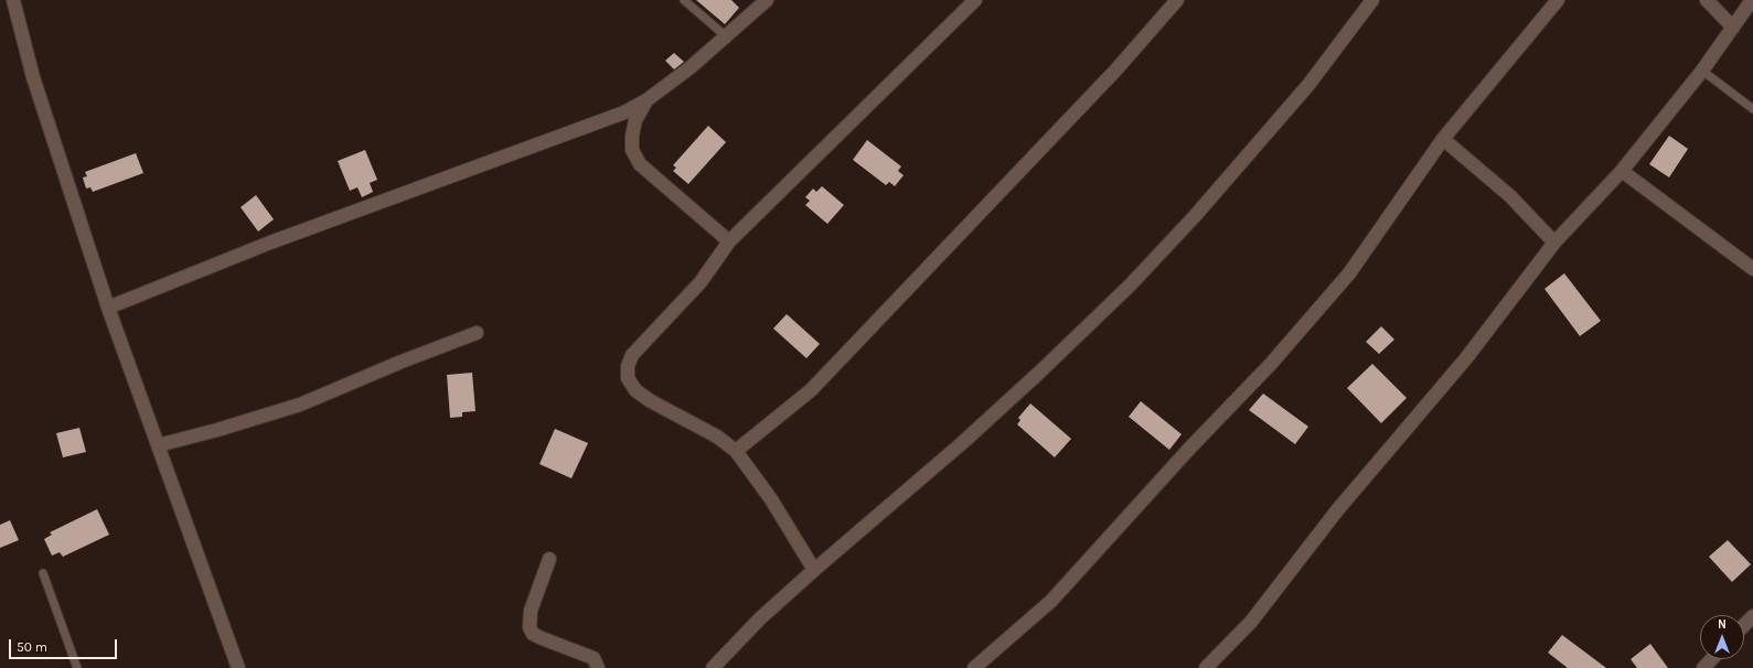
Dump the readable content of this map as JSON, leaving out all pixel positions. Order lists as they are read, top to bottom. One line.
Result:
{"scale_bar":"50 m","north":"top"}
